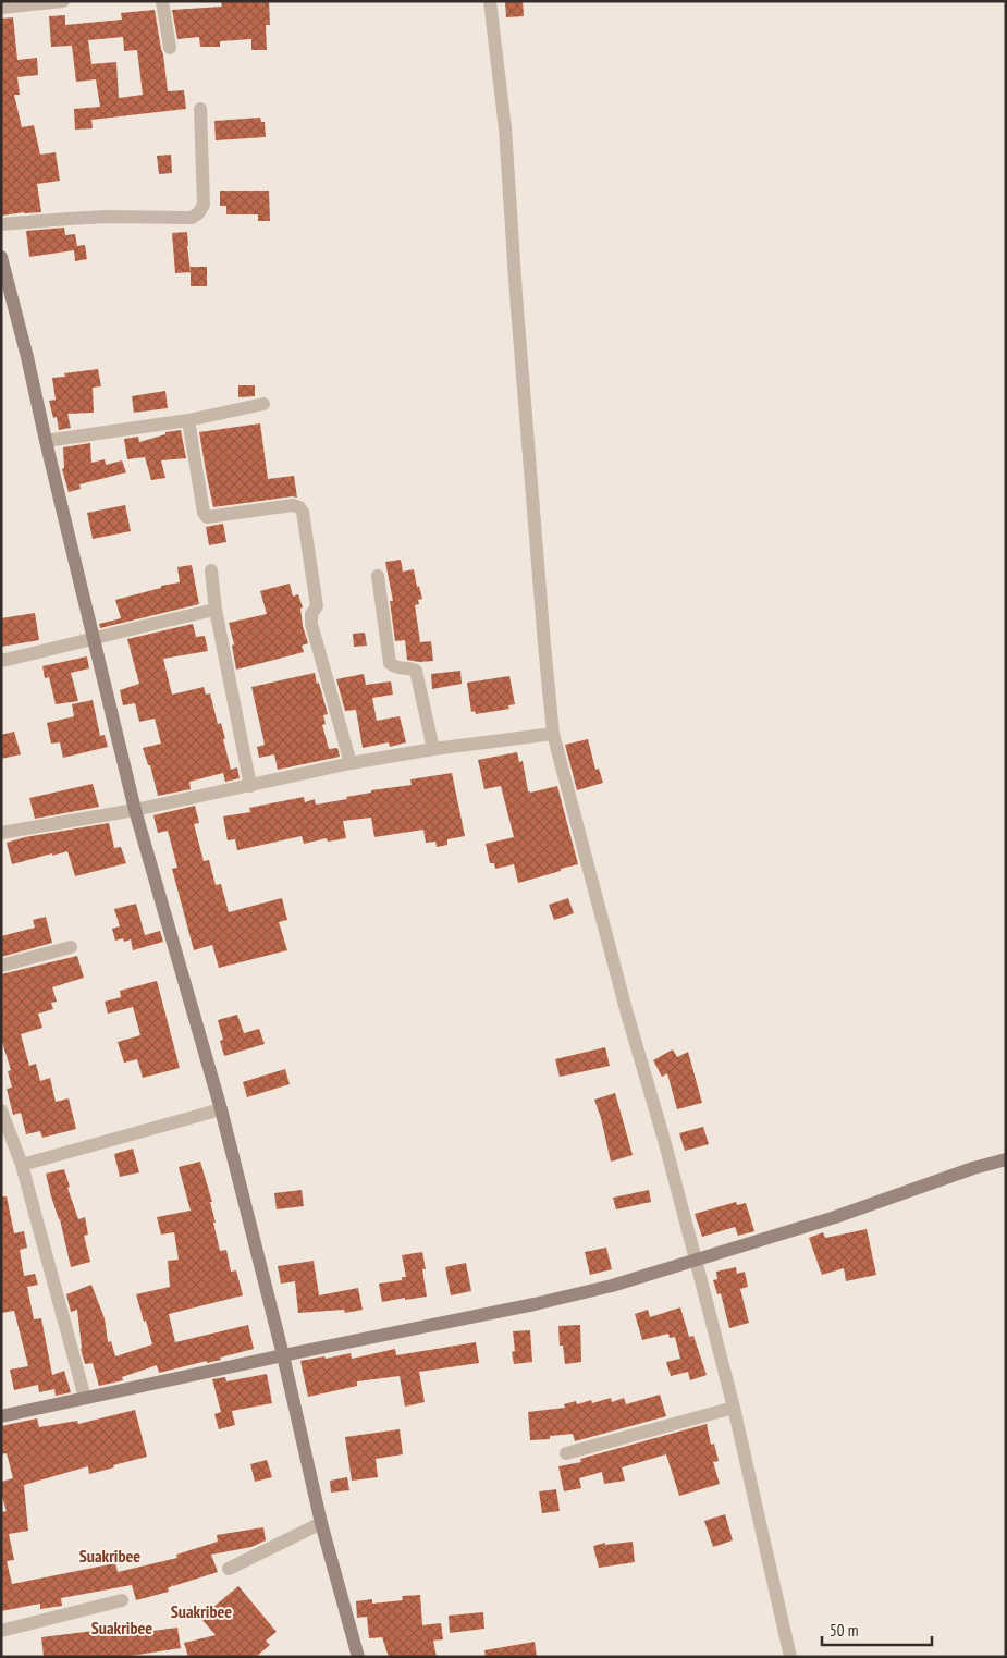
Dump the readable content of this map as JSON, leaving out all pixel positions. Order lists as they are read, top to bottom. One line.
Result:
{"districts":["Suakribee","Suakribee","Suakribee"],"scale_bar":"50 m"}
